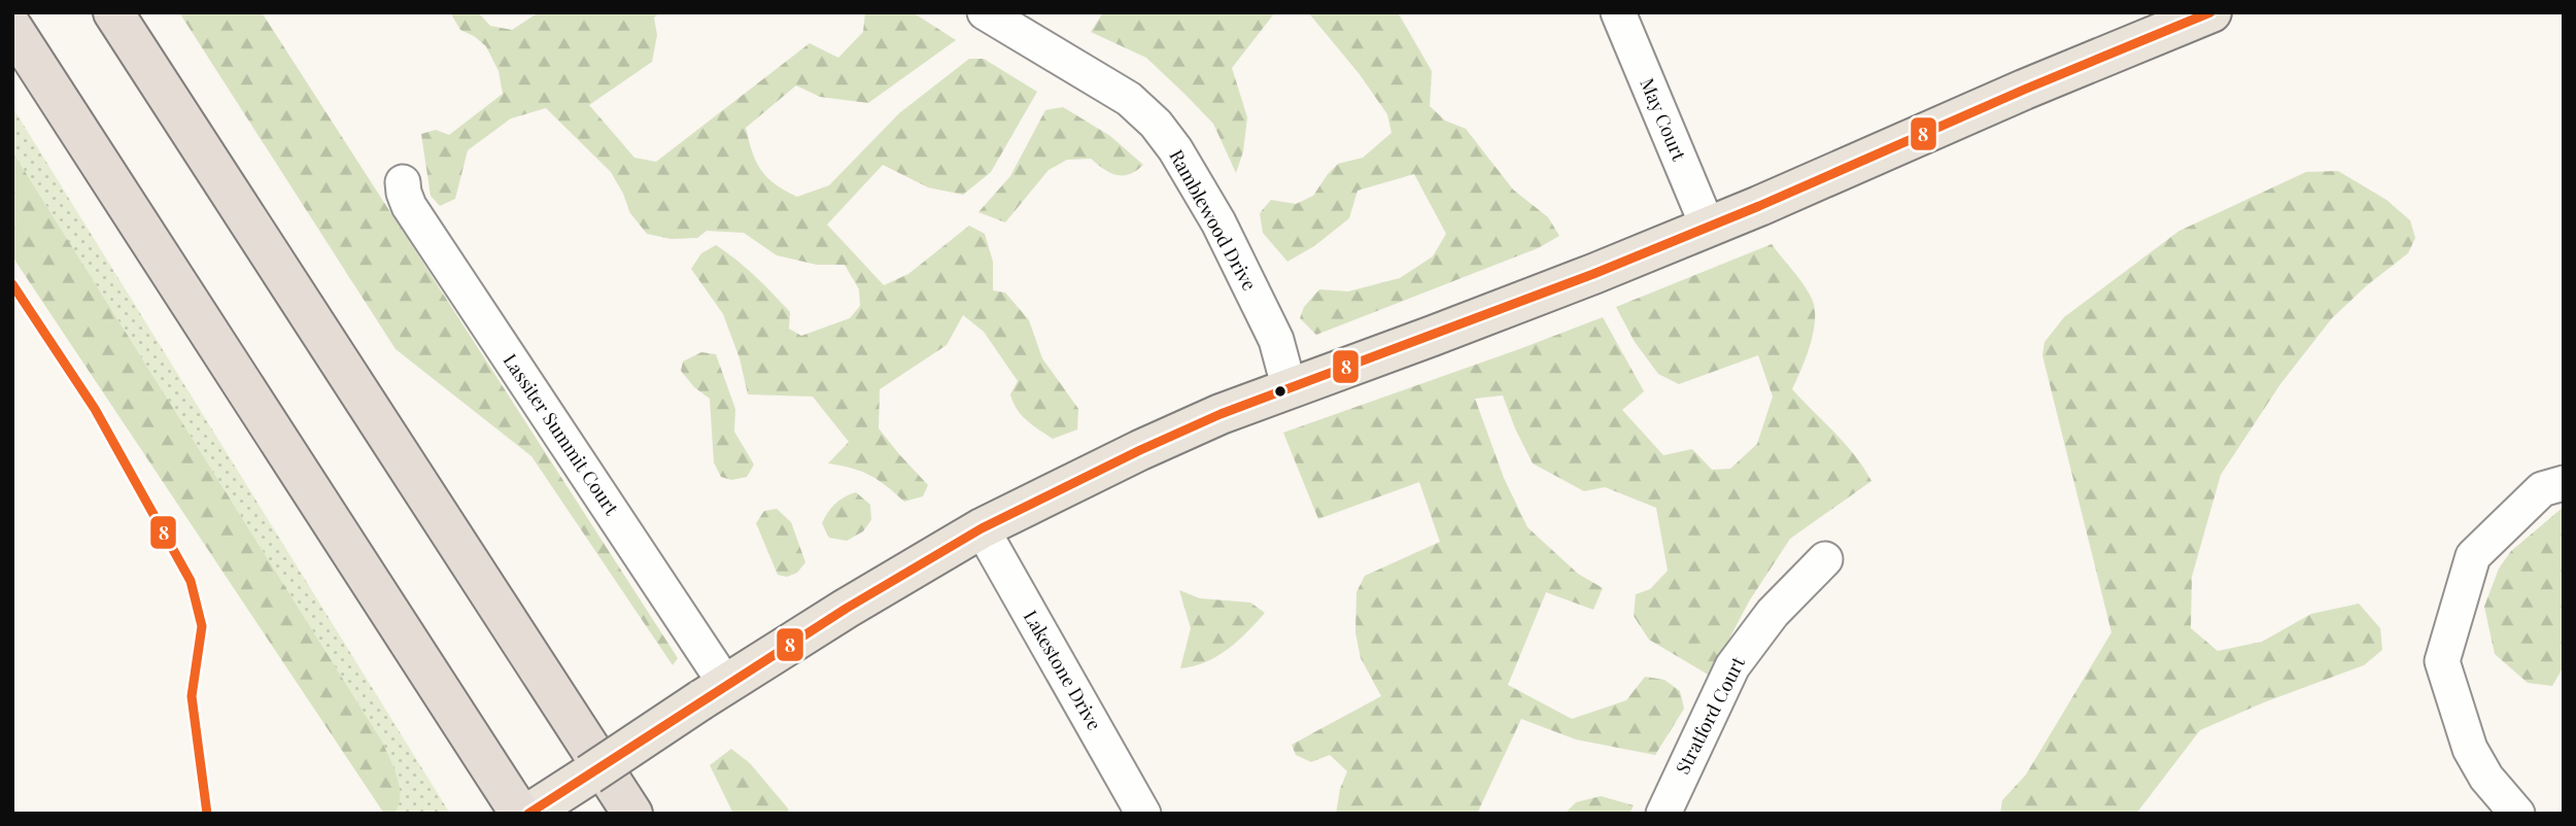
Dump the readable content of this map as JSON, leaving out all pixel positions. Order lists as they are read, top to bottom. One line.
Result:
{"streets":{"street":["May Court","Ramblewood Drive","Lassiter Summit Court","Lakestone Drive","Stratford Court"]},"lines":["transit line 8"]}
